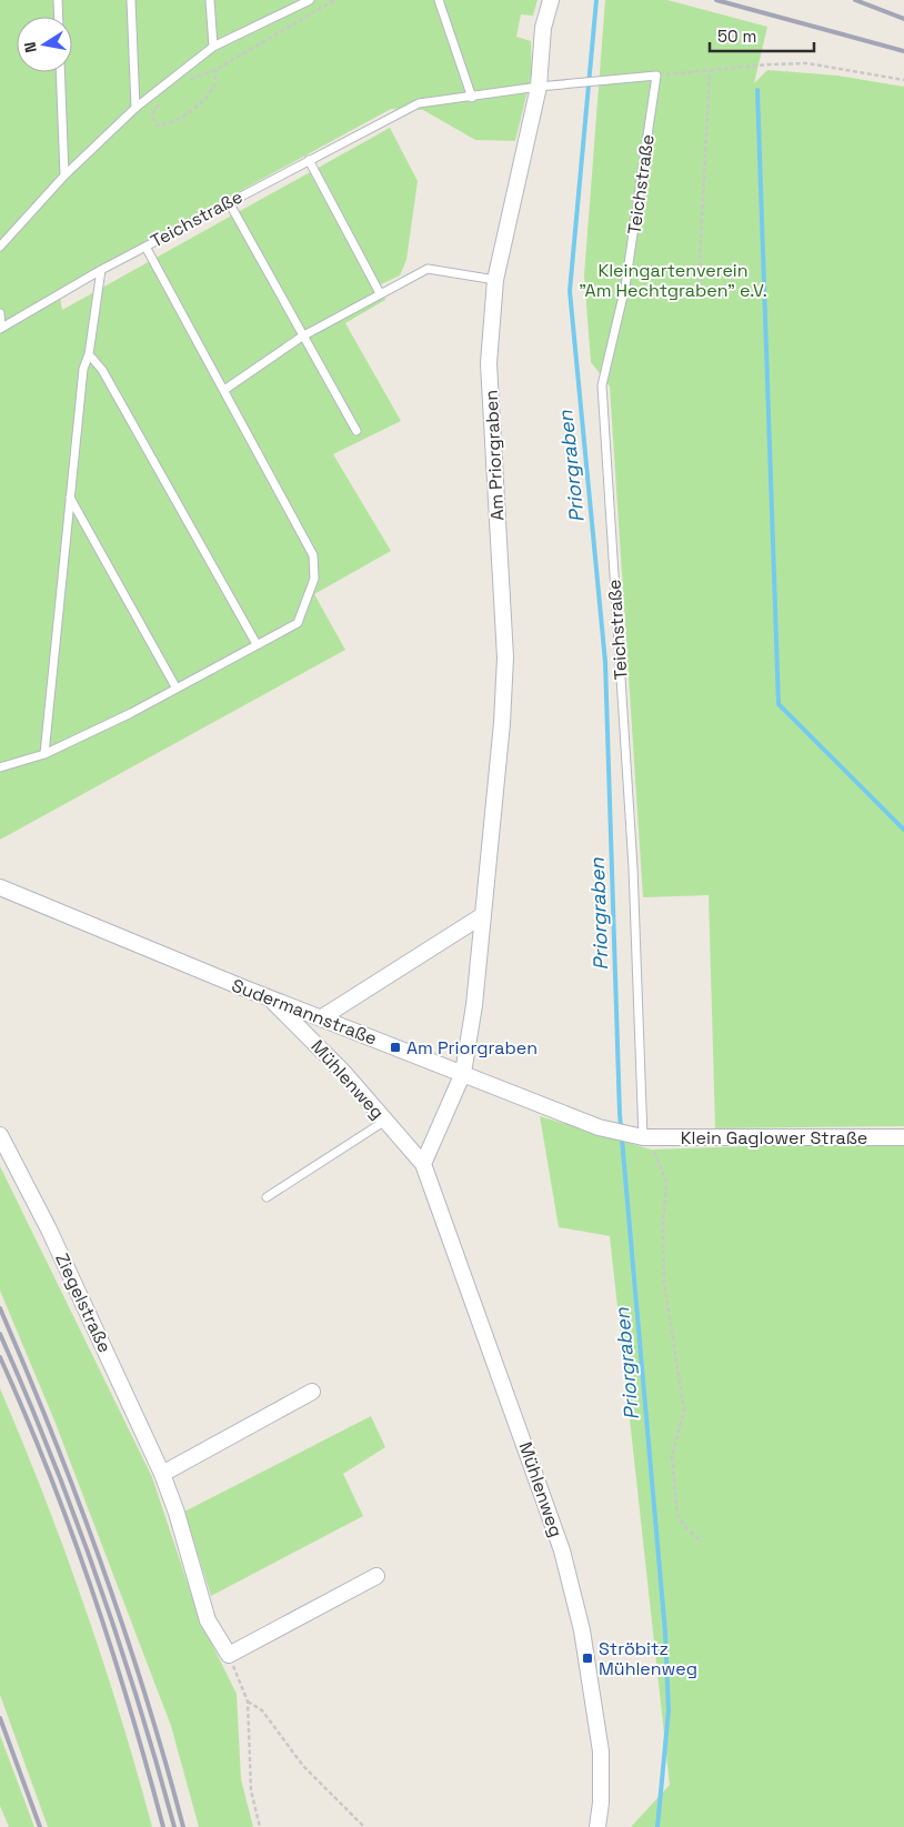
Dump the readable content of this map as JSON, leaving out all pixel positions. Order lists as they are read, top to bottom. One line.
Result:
{"streets":{"street":["Am Priorgraben","Sudermannstraße","Mühlenweg","Klein Gaglower Straße","Ziegelstraße"],"lane":["Teichstraße"]},"crossings":[["Teichstraße","Am Priorgraben"],["Teichstraße","Sudermannstraße"],["Teichstraße","Klein Gaglower Straße"],["Am Priorgraben","Sudermannstraße"],["Sudermannstraße","Mühlenweg"],["Sudermannstraße","Klein Gaglower Straße"]],"water":["Priorgraben"],"parks":["Kleingartenverein \"Am Hechtgraben\" e.V."],"places":{"transit":["Am Priorgraben","Ströbitz Mühlenweg"]},"scale_bar":"50 m","north":"left"}
